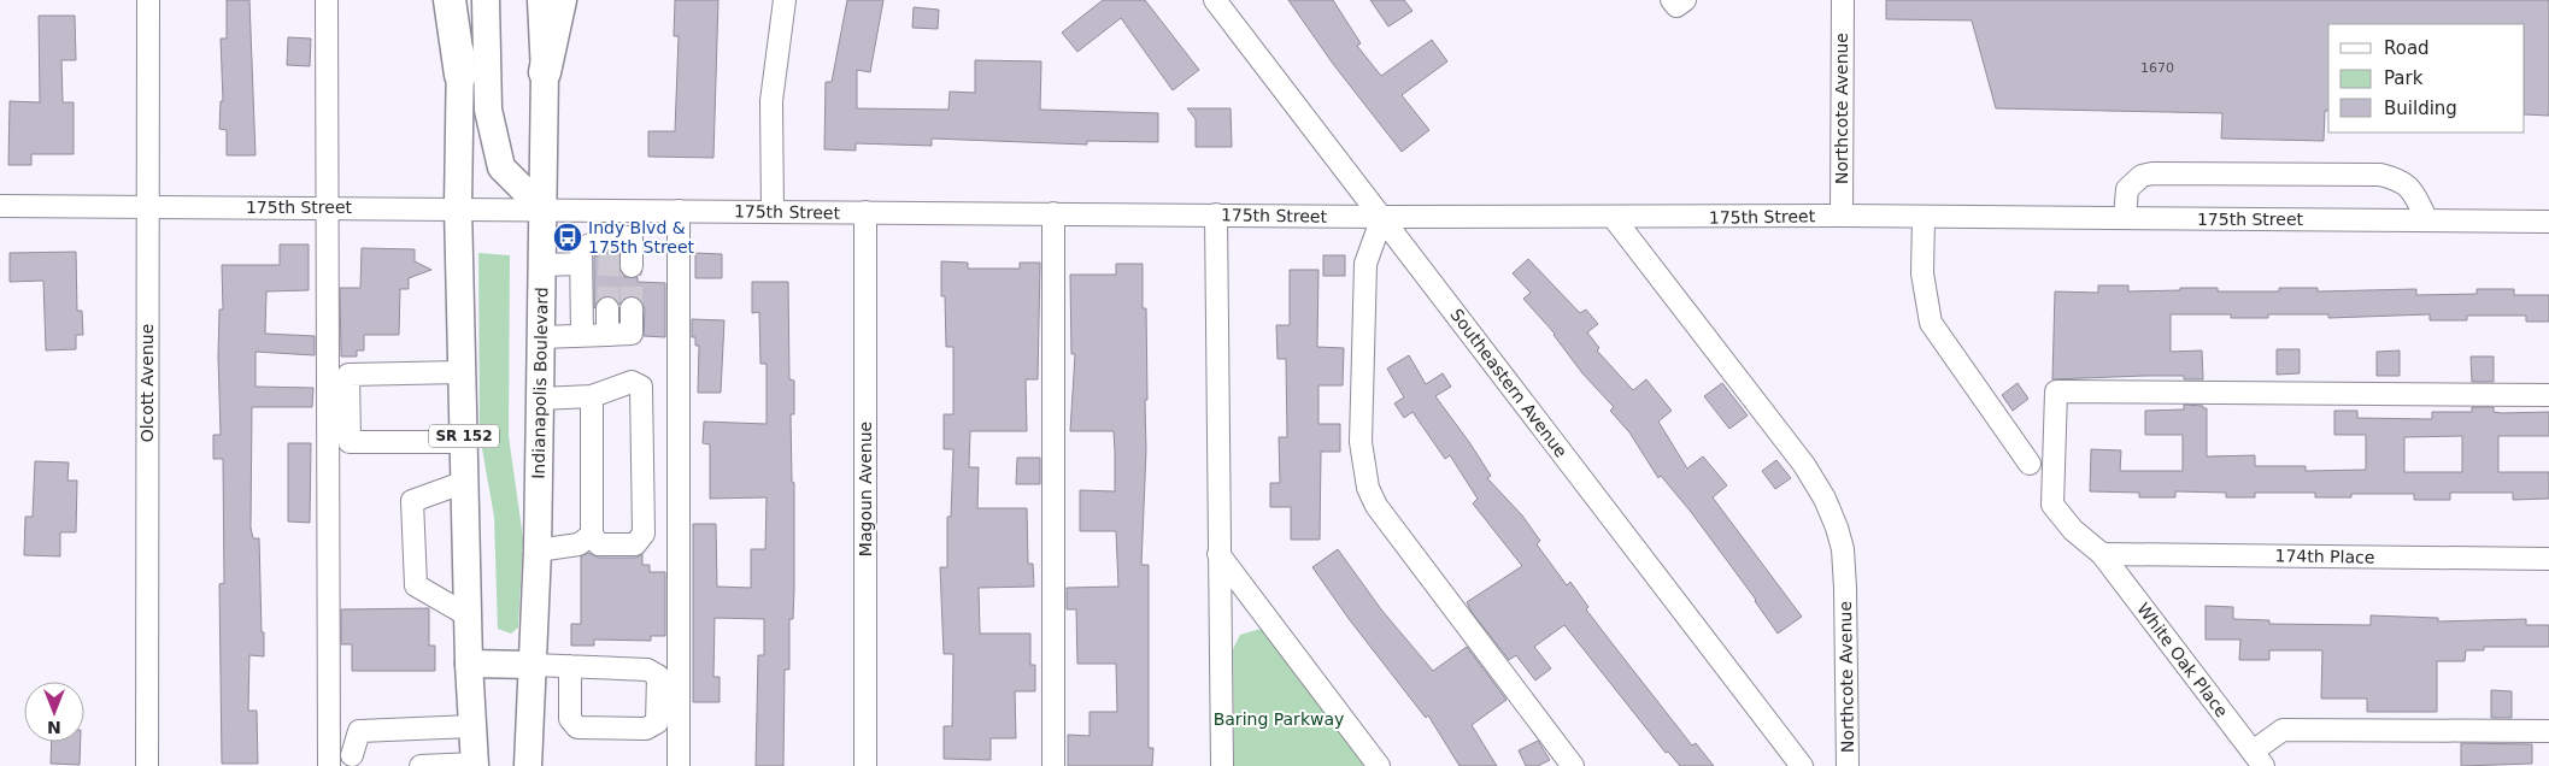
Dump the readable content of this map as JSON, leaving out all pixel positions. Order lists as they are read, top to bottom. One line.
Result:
{"streets":{"main road":["Indianapolis Boulevard","SR 152"],"street":["Northcote Avenue","175th Street","Olcott Avenue","Southeastern Avenue","Magoun Avenue","174th Place","White Oak Place"]},"crossings":[["Northcote Avenue","175th Street"],["175th Street","Olcott Avenue"],["175th Street","Indianapolis Boulevard"],["175th Street","Southeastern Avenue"],["175th Street","SR 152"],["175th Street","Magoun Avenue"],["174th Place","White Oak Place"]],"parks":["Baring Parkway"],"places":{"bus stop":["Indy Blvd & 175th Street"]},"house_numbers":["1670"],"legend":["Road","Park","Building"],"north":"bottom"}
